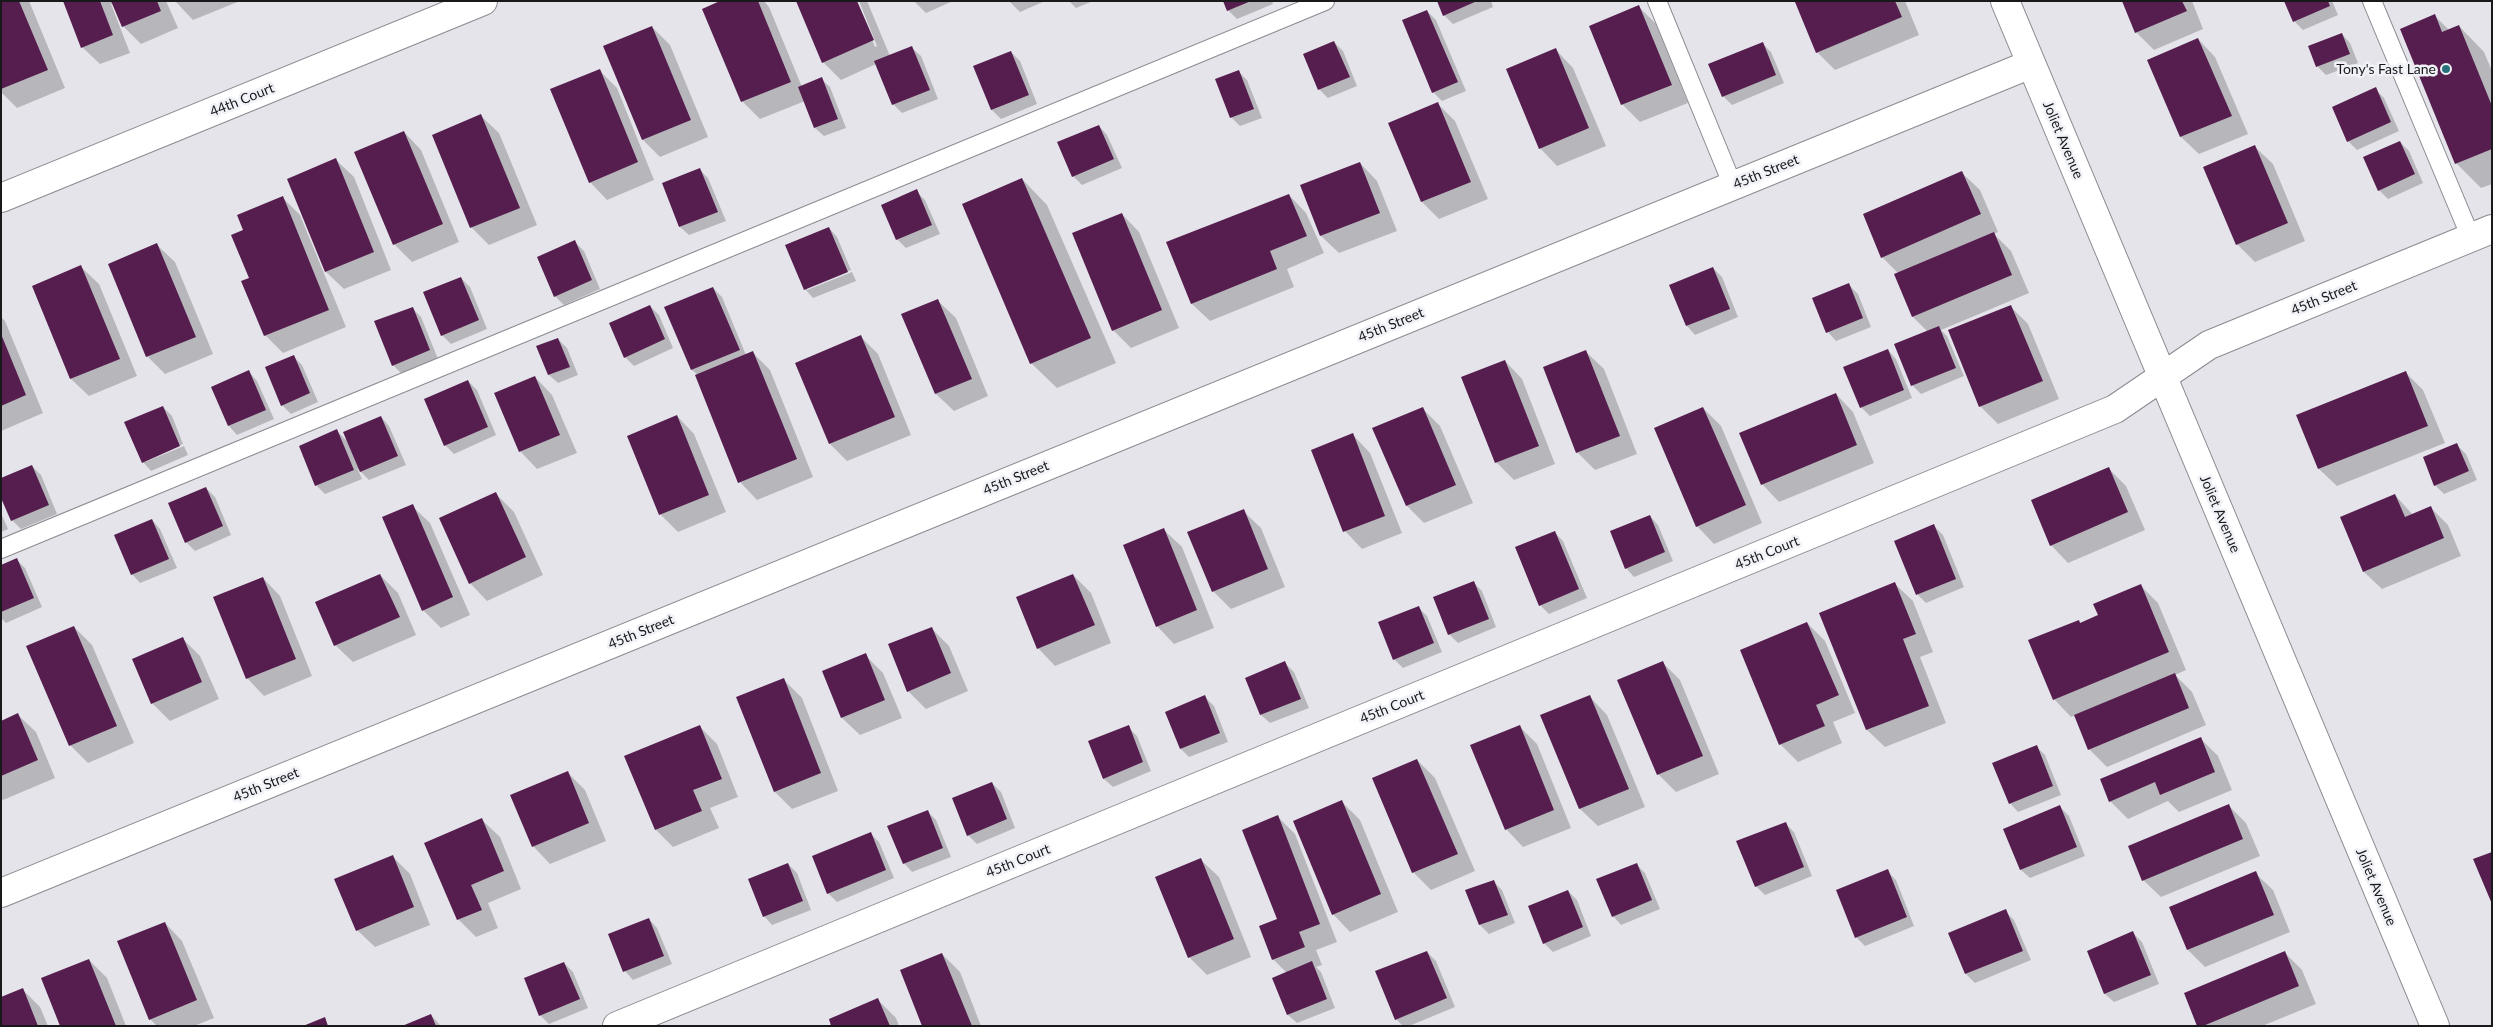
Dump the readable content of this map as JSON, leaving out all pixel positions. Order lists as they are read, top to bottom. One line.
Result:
{"streets":{"street":["44th Court","Joliet Avenue","45th Street","45th Court"]},"crossings":[["Joliet Avenue","45th Street"],["Joliet Avenue","45th Court"],["45th Street","45th Court"]],"places":["Tony's Fast Lane"]}
